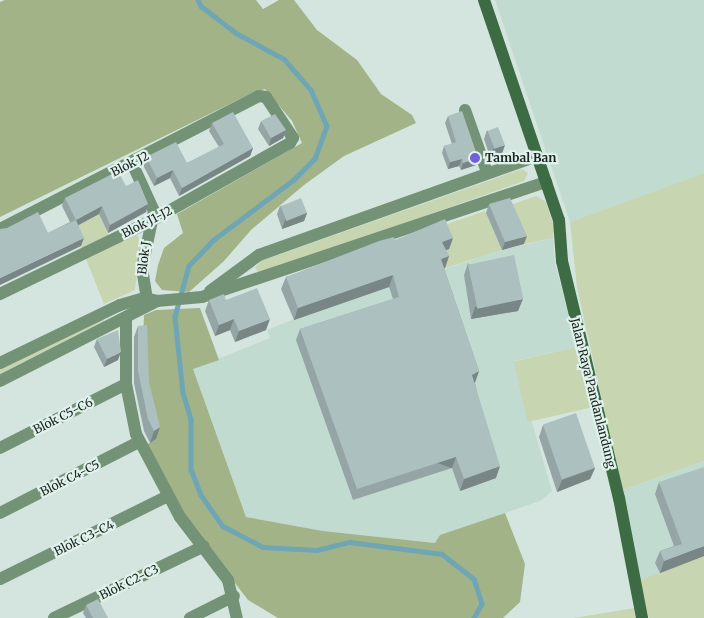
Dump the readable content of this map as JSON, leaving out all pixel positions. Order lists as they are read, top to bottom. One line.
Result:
{"streets":{"street":["Blok J2","Blok J1-J2","Blok J","Jalan Raya Pandanlandung","Blok C5-C6","Blok C4-C5","Blok C3-C4","Blok C2-C3"]},"crossings":[["Blok J2","Blok J1-J2"],["Blok J2","Blok J"],["Blok J1-J2","Blok J"]],"places":["Tambal Ban"]}
